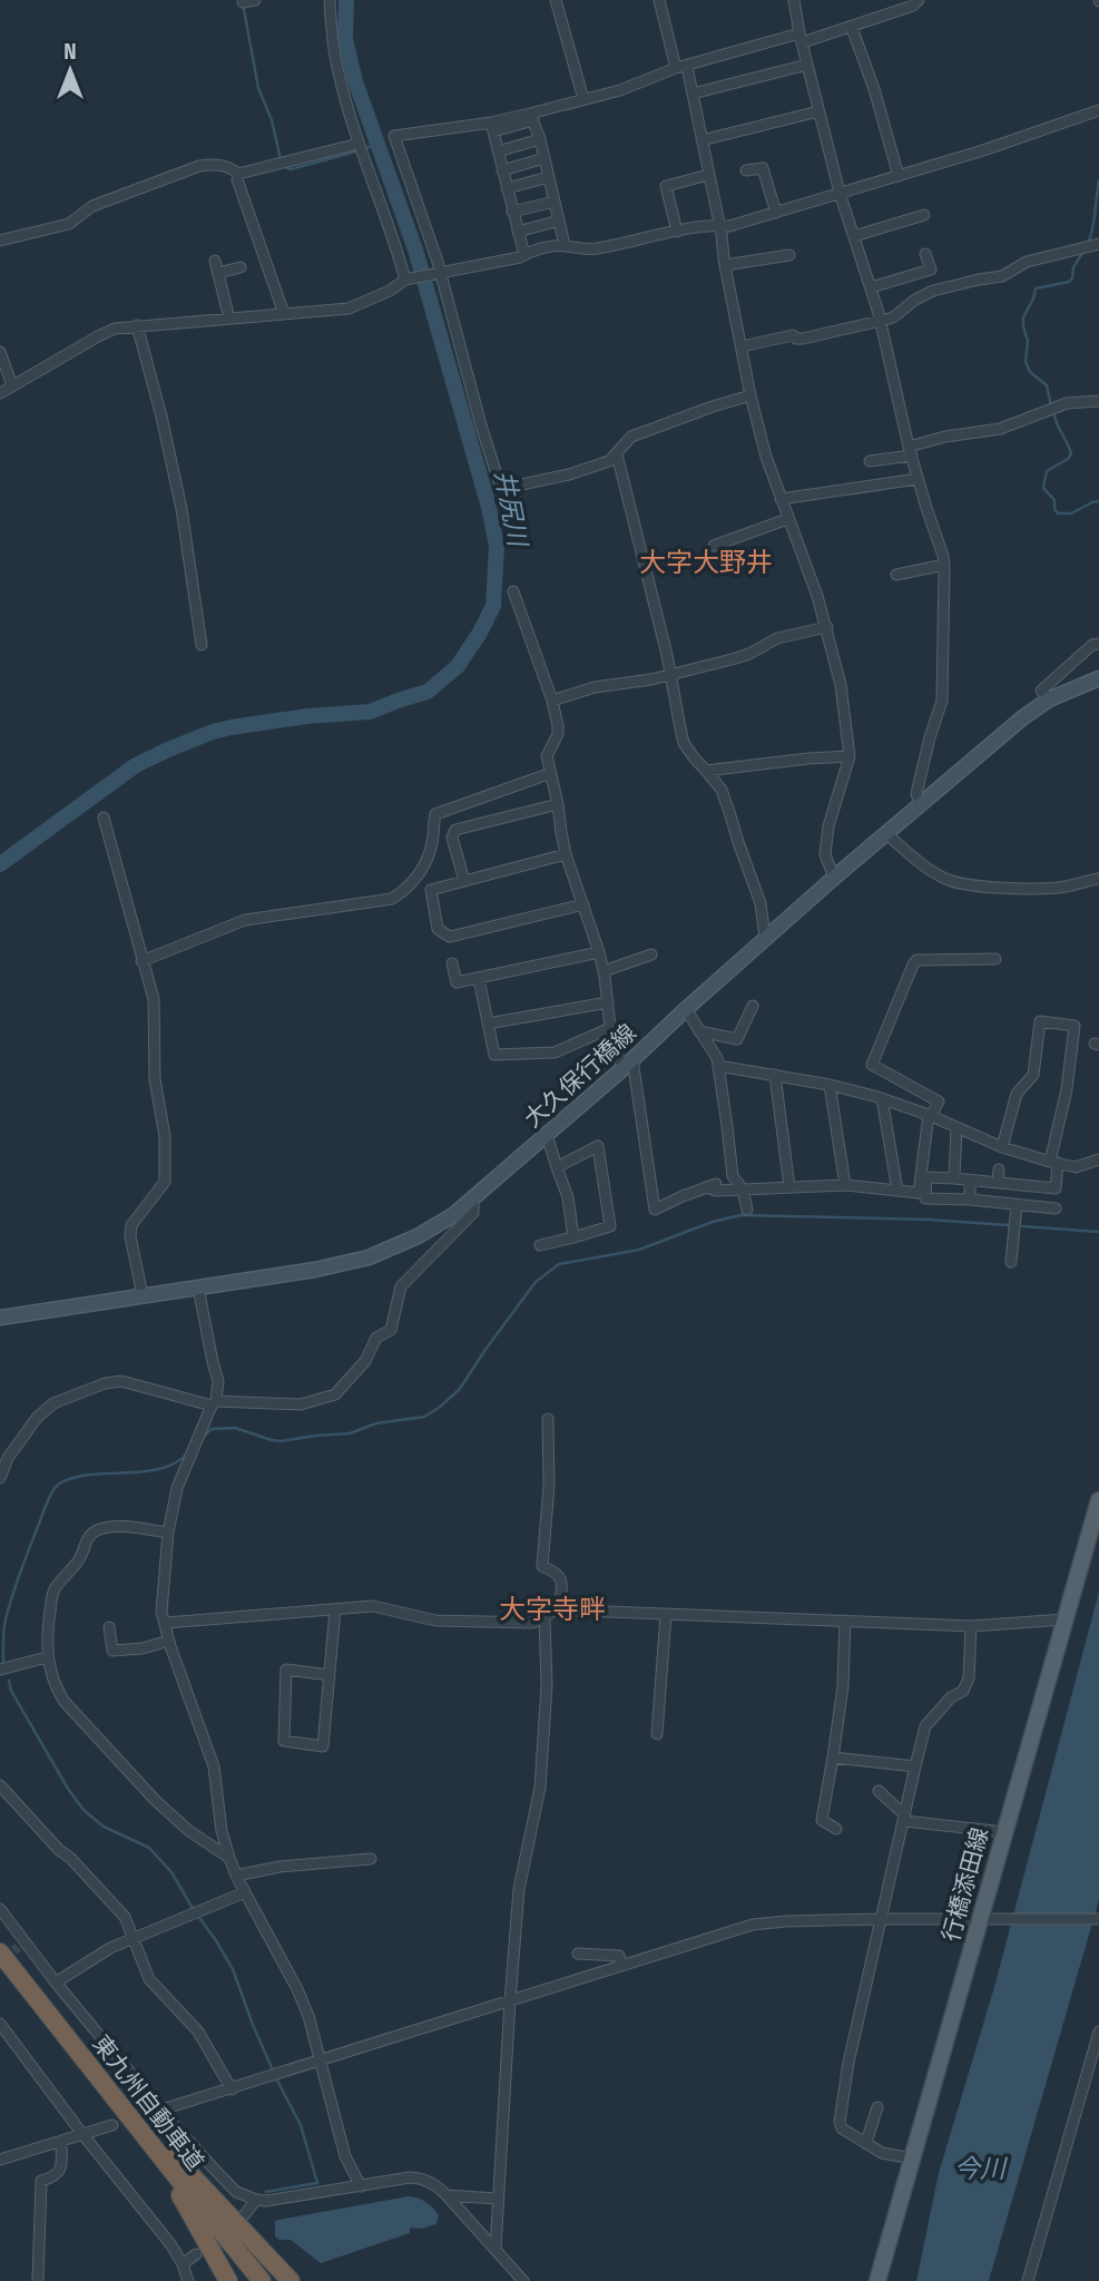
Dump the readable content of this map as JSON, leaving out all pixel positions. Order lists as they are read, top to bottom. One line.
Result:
{"streets":{"highway":["東九州自動車道"],"main road":["大久保行橋線","行橋添田線"]},"districts":["大字大野井","大字寺畔"],"water":["井尻川","今川"],"north":"top"}
